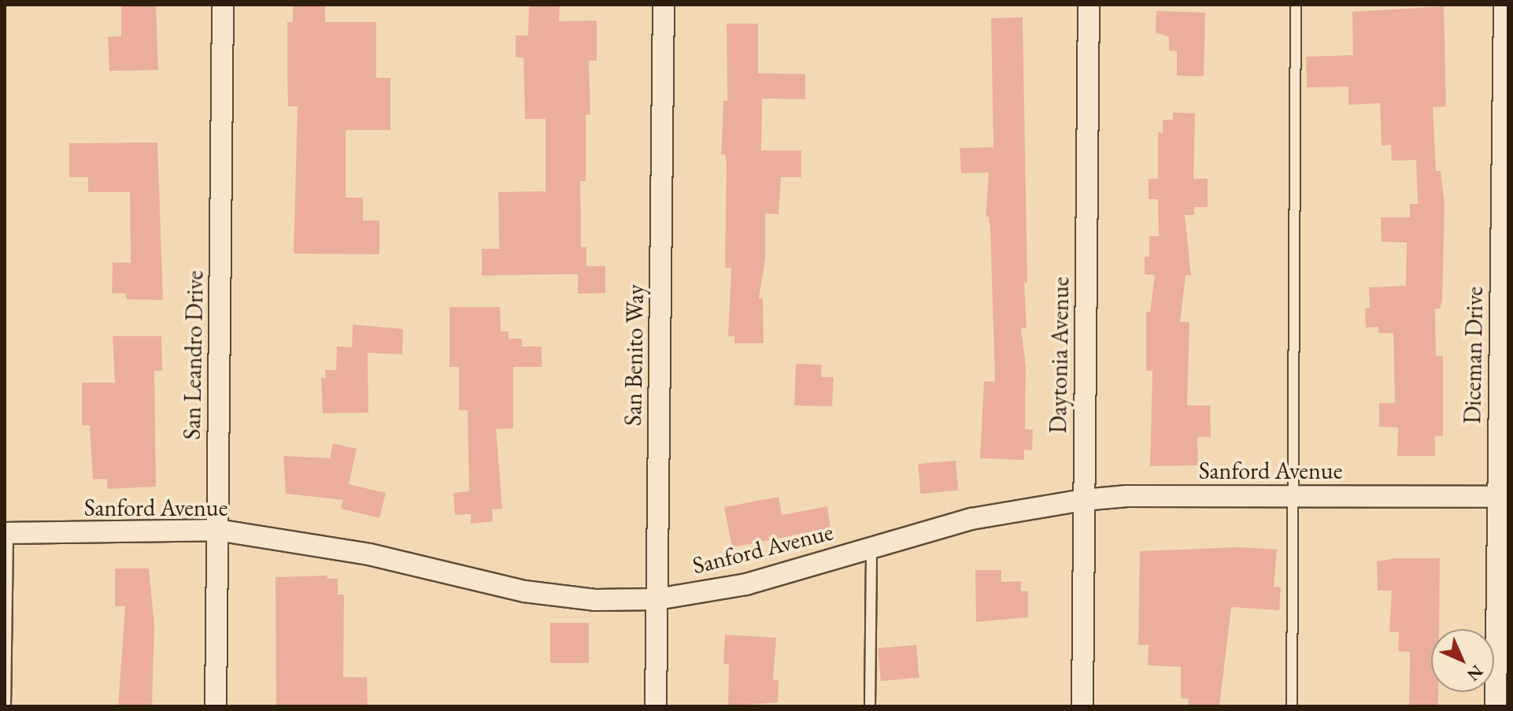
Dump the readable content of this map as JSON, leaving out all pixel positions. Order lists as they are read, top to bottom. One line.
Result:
{"streets":{"street":["San Leandro Drive","San Benito Way","Daytonia Avenue","Diceman Drive","Sanford Avenue"]},"crossings":[["San Leandro Drive","Sanford Avenue"],["San Benito Way","Sanford Avenue"],["Daytonia Avenue","Sanford Avenue"],["Diceman Drive","Sanford Avenue"]],"north":"bottom right"}
